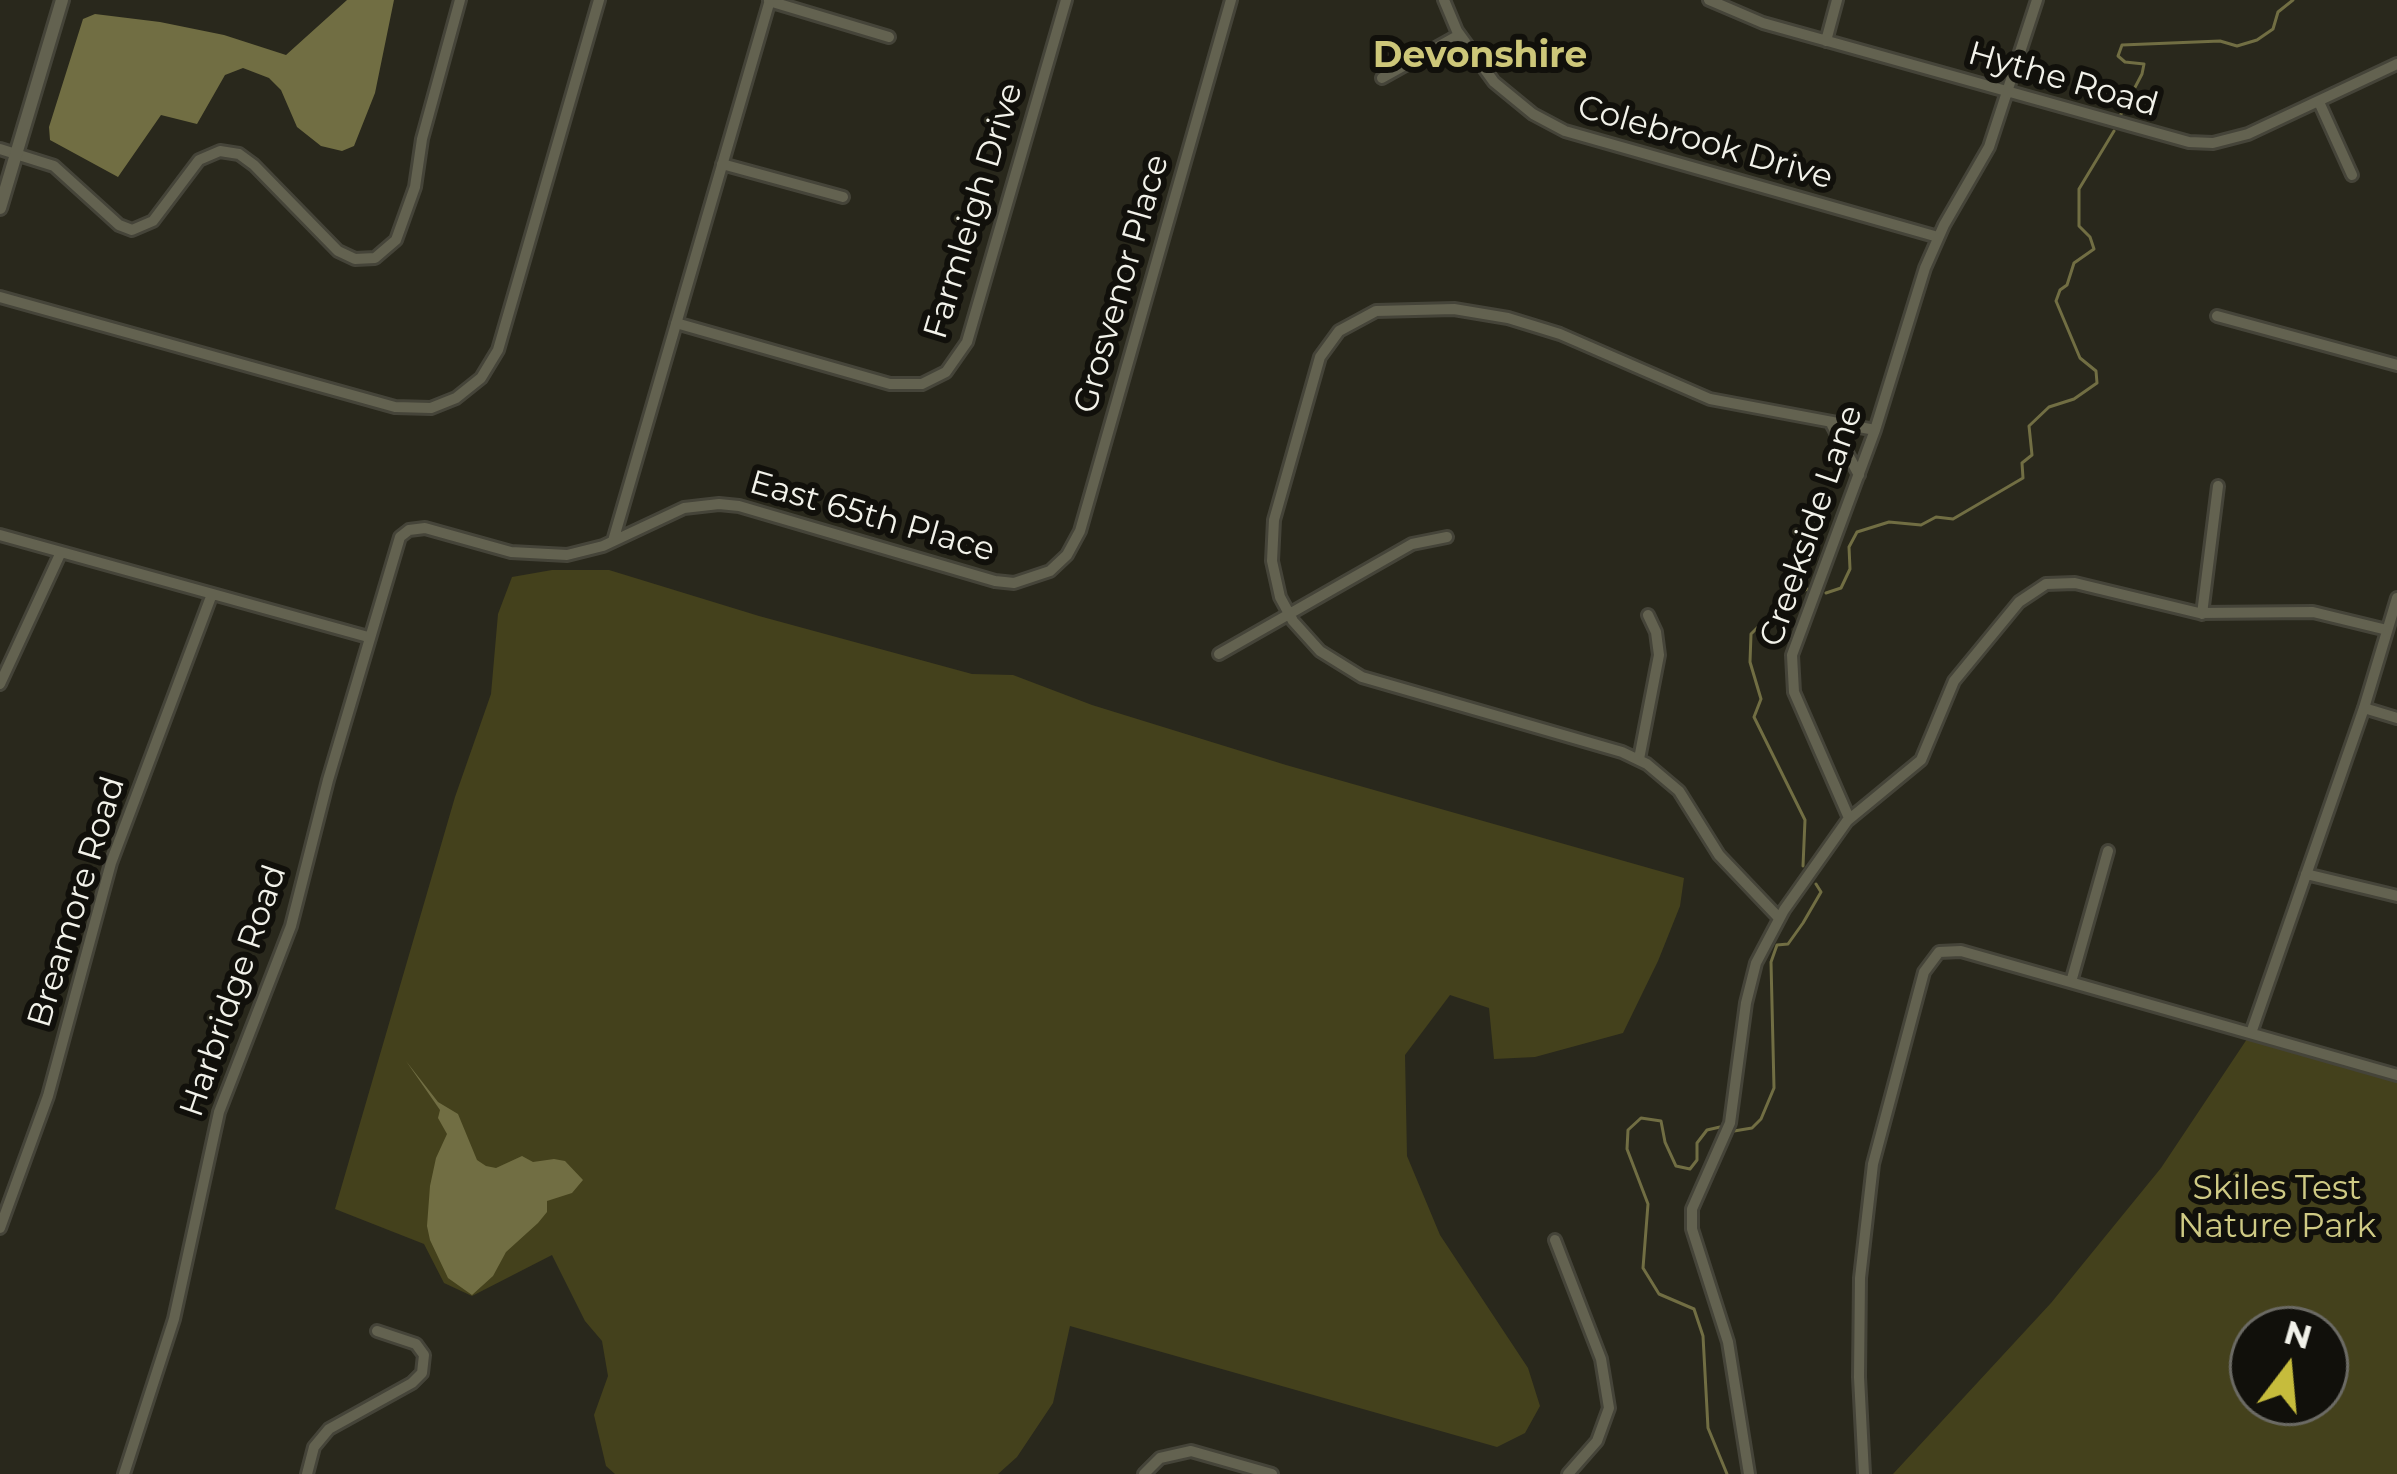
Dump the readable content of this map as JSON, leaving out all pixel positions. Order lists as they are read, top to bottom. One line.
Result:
{"streets":{"street":["Hythe Road","Colebrook Drive","Farmleigh Drive","Grosvenor Place","East 65th Place","Creekside Lane","Breamore Road","Harbridge Road"]},"crossings":[["Hythe Road","Creekside Lane"],["Colebrook Drive","Creekside Lane"],["Grosvenor Place","East 65th Place"],["East 65th Place","Harbridge Road"]],"districts":["Devonshire"],"parks":["Skiles Test Nature Park"],"north":"top"}
